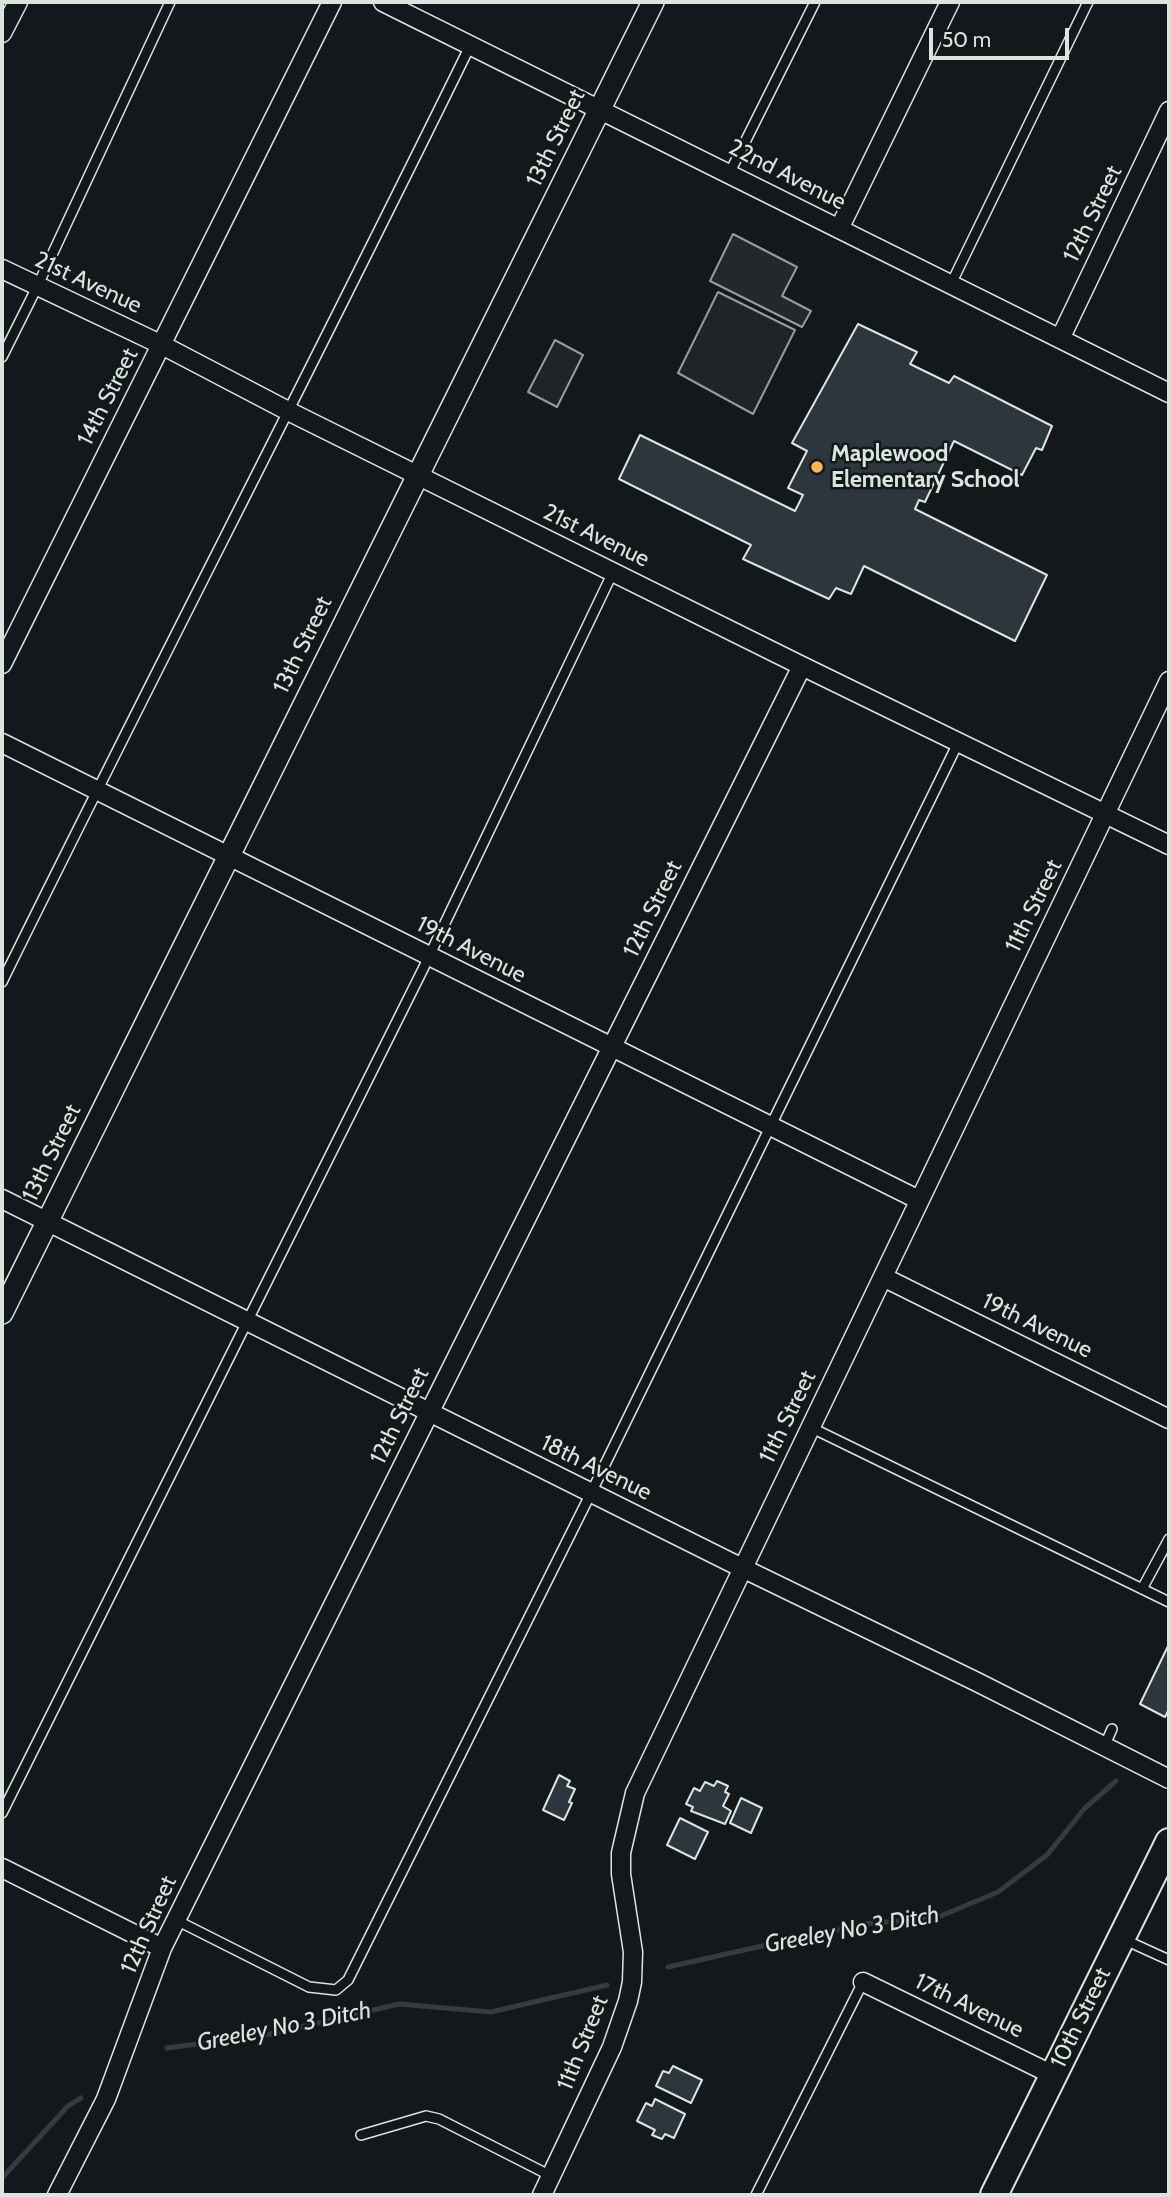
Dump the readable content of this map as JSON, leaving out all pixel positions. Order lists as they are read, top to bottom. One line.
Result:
{"streets":{"main road":["10th Street"],"street":["13th Street","22nd Avenue","12th Street","21st Avenue","14th Street","11th Street","19th Avenue","18th Avenue","17th Avenue"]},"crossings":[["13th Street","22nd Avenue"],["13th Street","21st Avenue"],["13th Street","19th Avenue"],["13th Street","18th Avenue"],["22nd Avenue","12th Street"],["12th Street","21st Avenue"],["12th Street","19th Avenue"],["12th Street","18th Avenue"],["21st Avenue","14th Street"],["21st Avenue","11th Street"],["11th Street","19th Avenue"],["11th Street","18th Avenue"],["17th Avenue","10th Street"]],"water":["Greeley No 3 Ditch"],"places":["Maplewood Elementary School"],"scale_bar":"50 m"}
